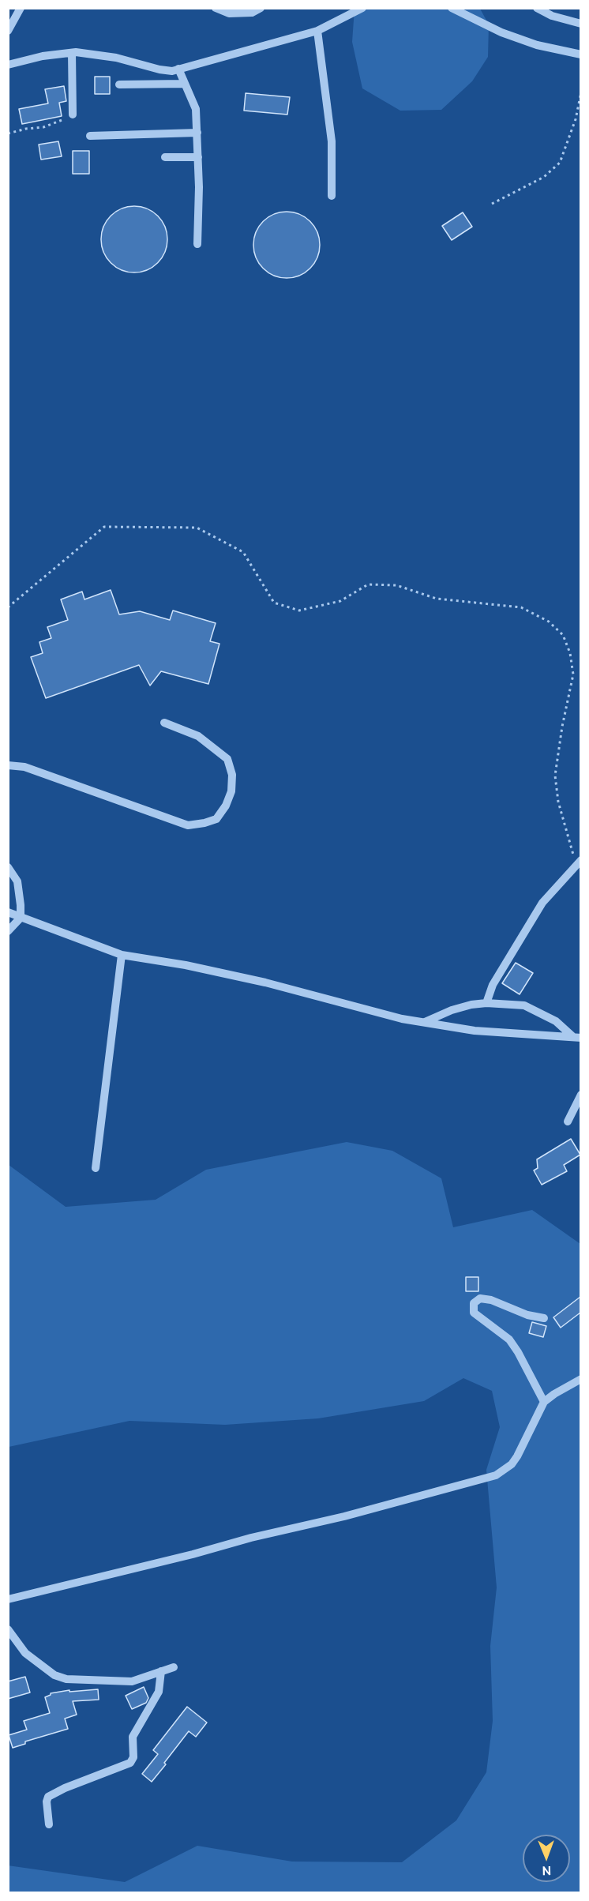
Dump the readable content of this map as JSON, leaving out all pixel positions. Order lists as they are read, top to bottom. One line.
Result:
{"north":"bottom"}
